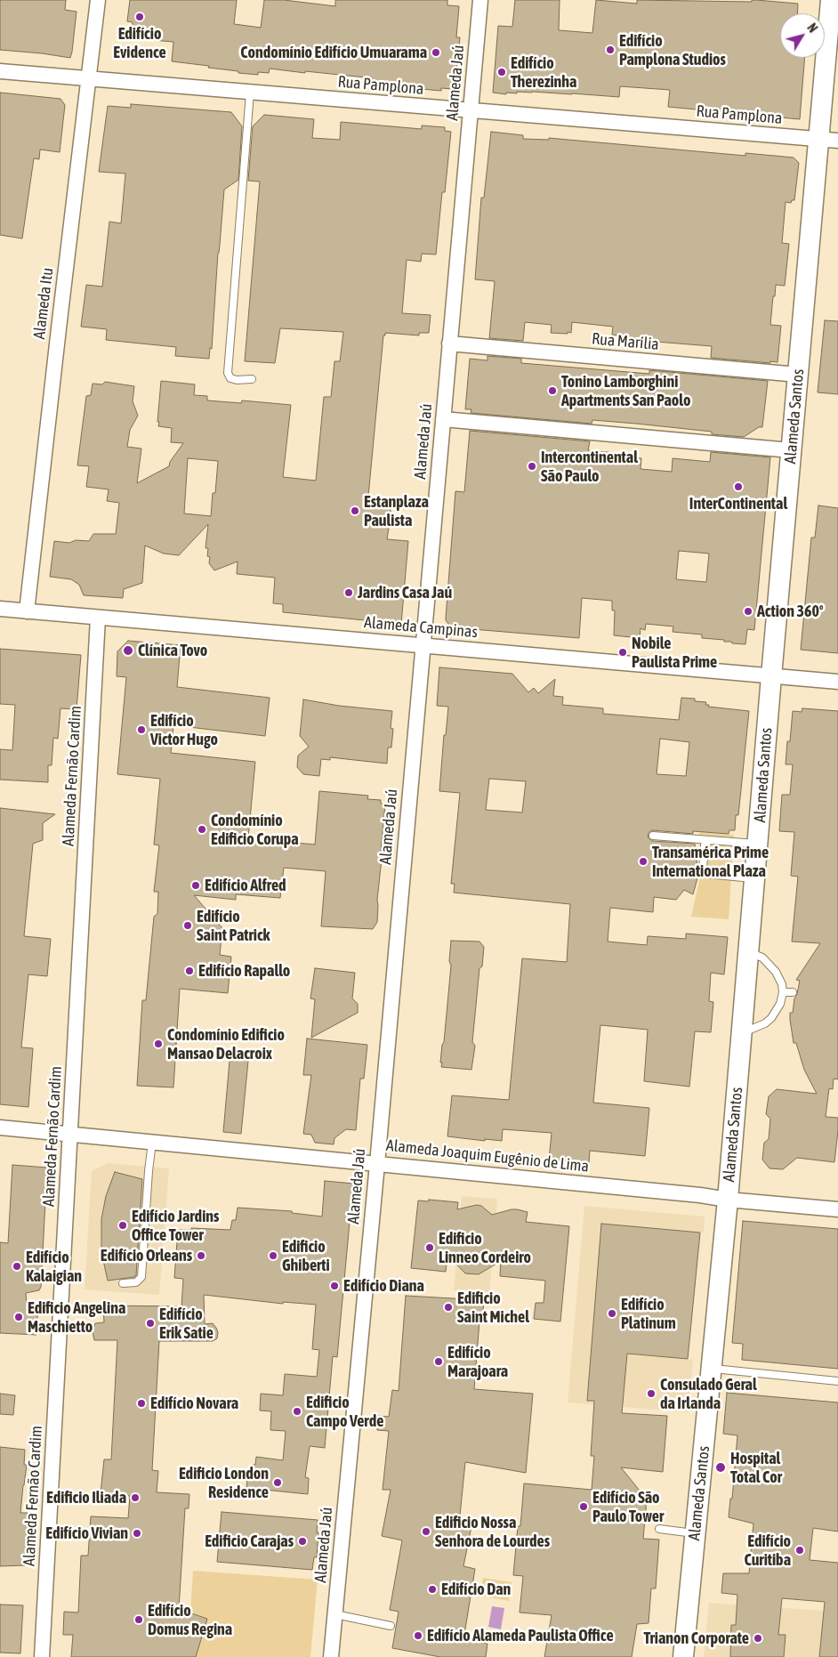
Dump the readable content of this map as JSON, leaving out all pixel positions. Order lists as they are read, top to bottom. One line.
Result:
{"streets":{"street":["Alameda Jaú","Rua Pamplona","Alameda Itu","Rua Marília","Alameda Santos","Alameda Campinas","Alameda Fernão Cardim","Alameda Joaquim Eugênio de Lima"]},"crossings":[["Alameda Jaú","Rua Pamplona"],["Alameda Jaú","Rua Marília"],["Alameda Jaú","Alameda Campinas"],["Alameda Jaú","Alameda Joaquim Eugênio de Lima"],["Rua Pamplona","Alameda Itu"],["Rua Pamplona","Alameda Santos"],["Alameda Itu","Alameda Campinas"],["Rua Marília","Alameda Santos"],["Alameda Santos","Alameda Campinas"],["Alameda Santos","Alameda Joaquim Eugênio de Lima"],["Alameda Campinas","Alameda Fernão Cardim"],["Alameda Fernão Cardim","Alameda Joaquim Eugênio de Lima"]],"places":["Edifício Evidence","Edifício Pamplona Studios","Condomínio Edifício Umuarama","Edifício Therezinha","Tonino Lamborghini Apartments San Paolo","Intercontinental São Paulo","InterContinental","Estanplaza Paulista","Jardins Casa Jaú","Action 360º","Clínica Tovo","Nobile Paulista Prime","Edifício Victor Hugo","Condomínio Edificio Corupa","Transamérica Prime International Plaza","Edifício Alfred","Edifício Saint Patrick","Edifício Rapallo","Condomínio Edificio Mansao Delacroix","Edifício Jardins Office Tower","Edificio Linneo Cordeiro","Edifício Orleans","Edificio Ghiberti","Edifício Kalaigian","Edifício Diana","Edificio Saint Michel","Edifício Platinum","Edificio Angelina Maschietto","Edifício Erik Satie","Edifício Marajoara","Consulado Geral da Irlanda","Edifício Novara","Edificio Campo Verde","Hospital Total Cor","Edificio London Residence","Edificio Iliada","Edifício São Paulo Tower","Edificio Nossa Senhora de Lourdes","Edifício Vivian","Edificio Carajas","Edifício Curitiba","Edifício Dan","Edifício Domus Regina","Edifício Alameda Paulista Office","Trianon Corporate"],"north":"top right"}
